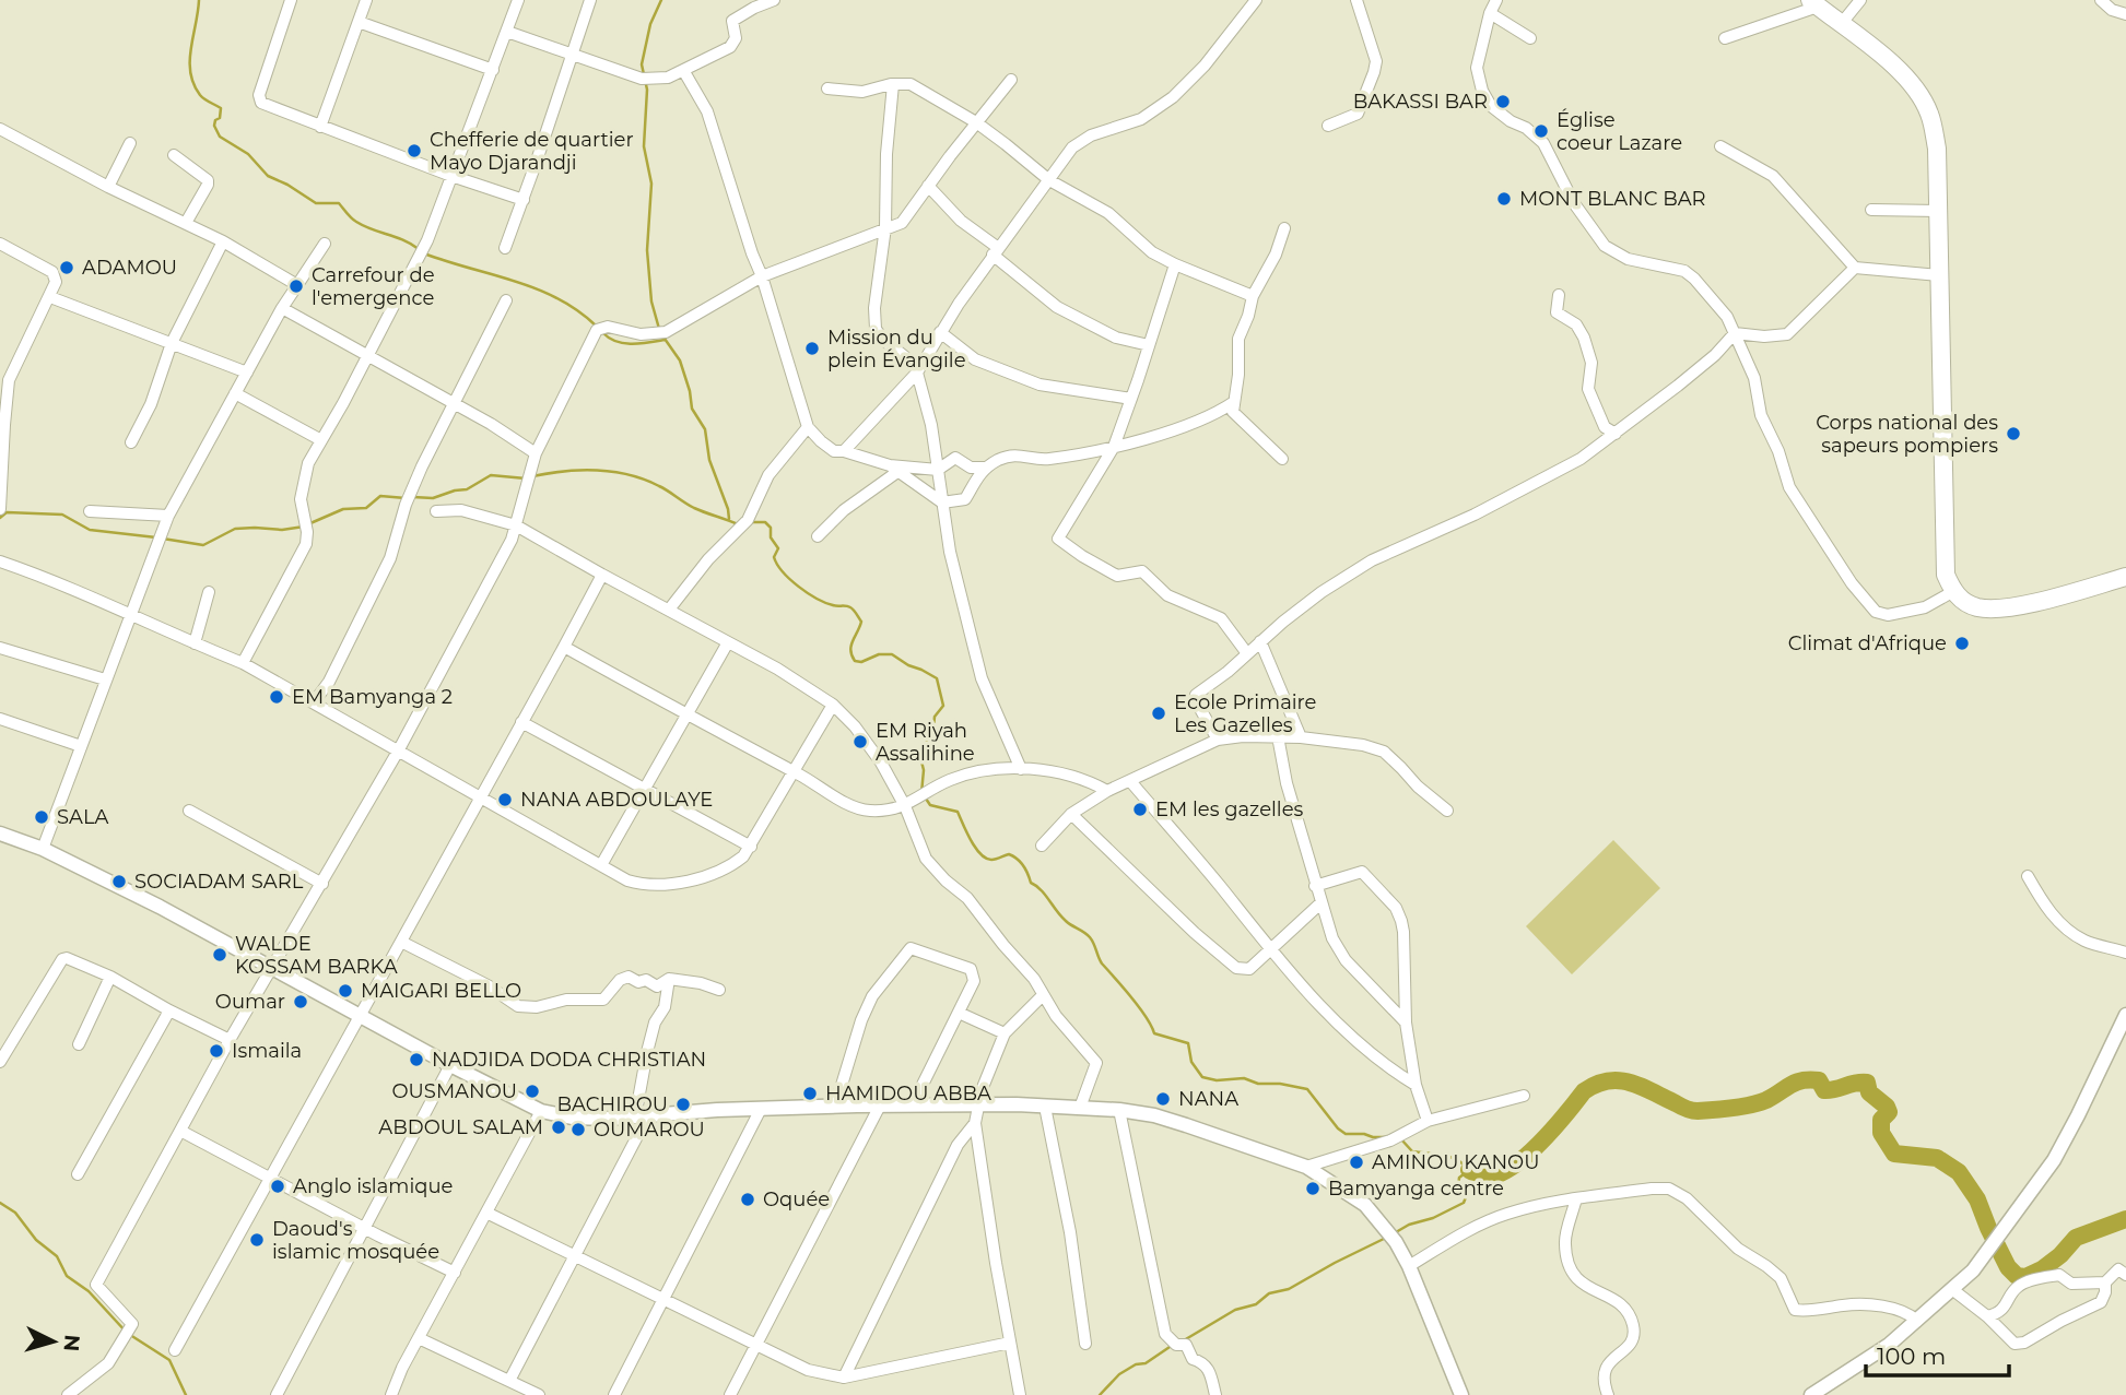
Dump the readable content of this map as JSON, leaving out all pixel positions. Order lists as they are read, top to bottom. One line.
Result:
{"places":["BAKASSI BAR","Église coeur Lazare","Chefferie de quartier Mayo Djarandji","MONT BLANC BAR","ADAMOU","Carrefour de l'emergence","Mission du plein Évangile","Corps national des sapeurs pompiers","Climat d'Afrique","EM Bamyanga 2","Ecole Primaire Les Gazelles","EM Riyah Assalihine","NANA ABDOULAYE","EM les gazelles","SALA","SOCIADAM SARL","WALDE KOSSAM BARKA","MAIGARI BELLO","Oumar","Ismaila","NADJIDA DODA CHRISTIAN","OUSMANOU","HAMIDOU ABBA","NANA","BACHIROU","ABDOUL SALAM","OUMAROU","AMINOU KANOU","Anglo islamique","Bamyanga centre","Oquée","Daoud's islamic mosquée"],"scale_bar":"100 m","north":"right"}
